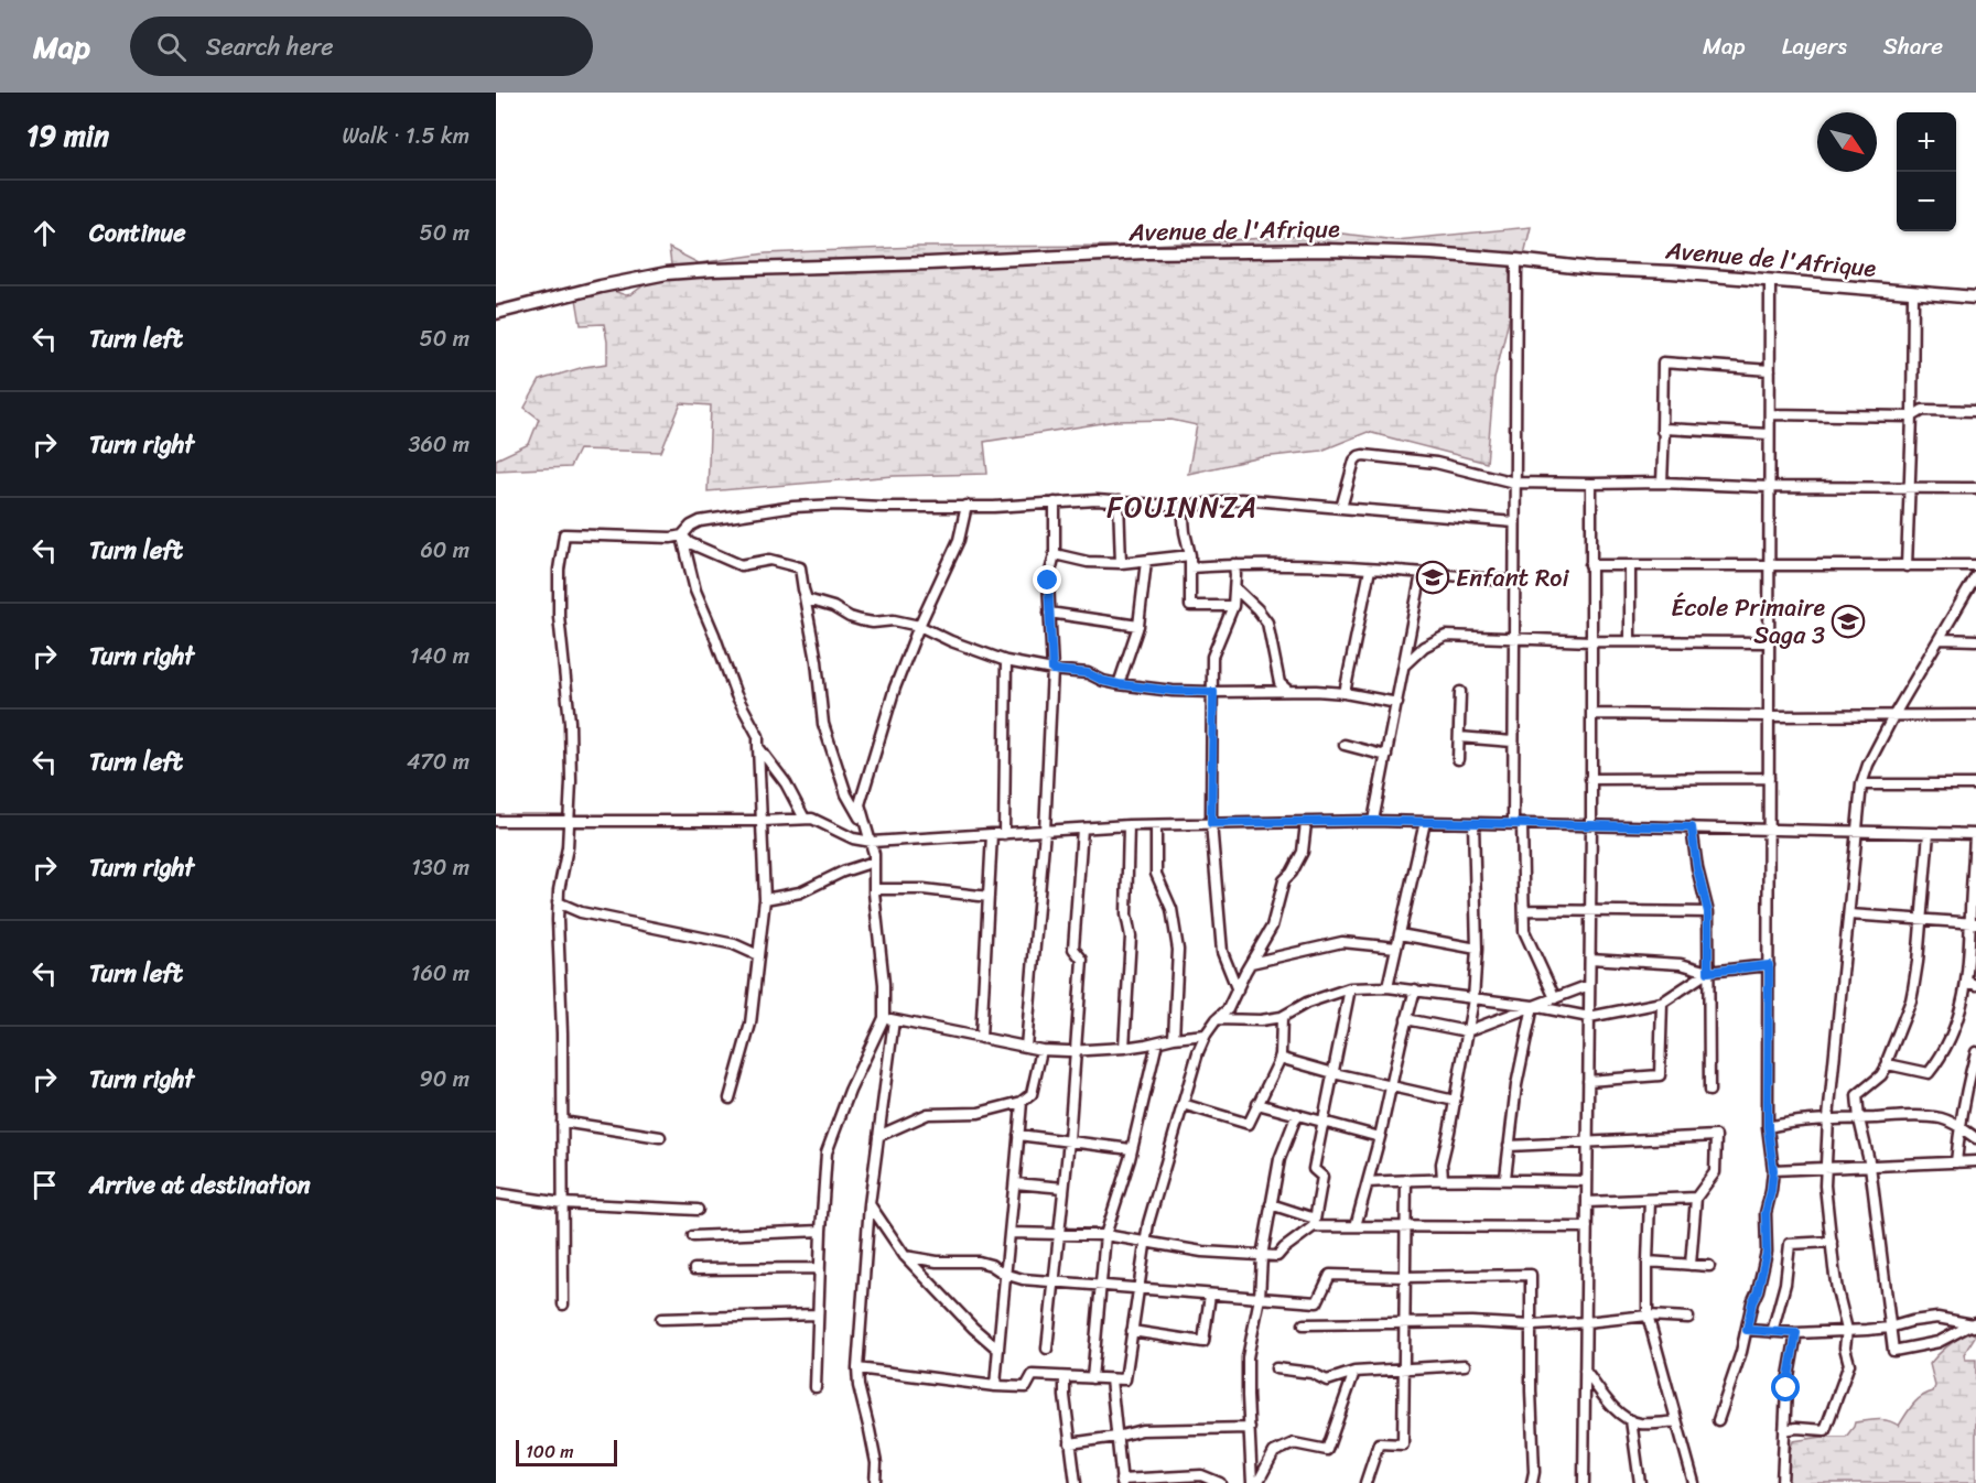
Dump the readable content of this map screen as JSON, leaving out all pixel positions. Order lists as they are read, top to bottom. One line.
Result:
{"streets":{"main road":["Avenue de l'Afrique"]},"districts":["FOUINNZA"],"places":{"school or university":["Enfant Roi","École Primaire Saga 3"]},"scale_bar":"100 m","north":"bottom right","page":{"header":"Map","search":"Search here","nav":["Map","Layers","Share"],"heading":["19 min","Walk · 1.5 km"],"map_buttons":["+","−"],"list":[["Continue","50 m"],["Turn left","50 m"],["Turn right","360 m"],["Turn left","60 m"],["Turn right","140 m"],["Turn left","470 m"],["Turn right","130 m"],["Turn left","160 m"],["Turn right","90 m"],"Arrive at destination"],"scale":"100 m"}}
